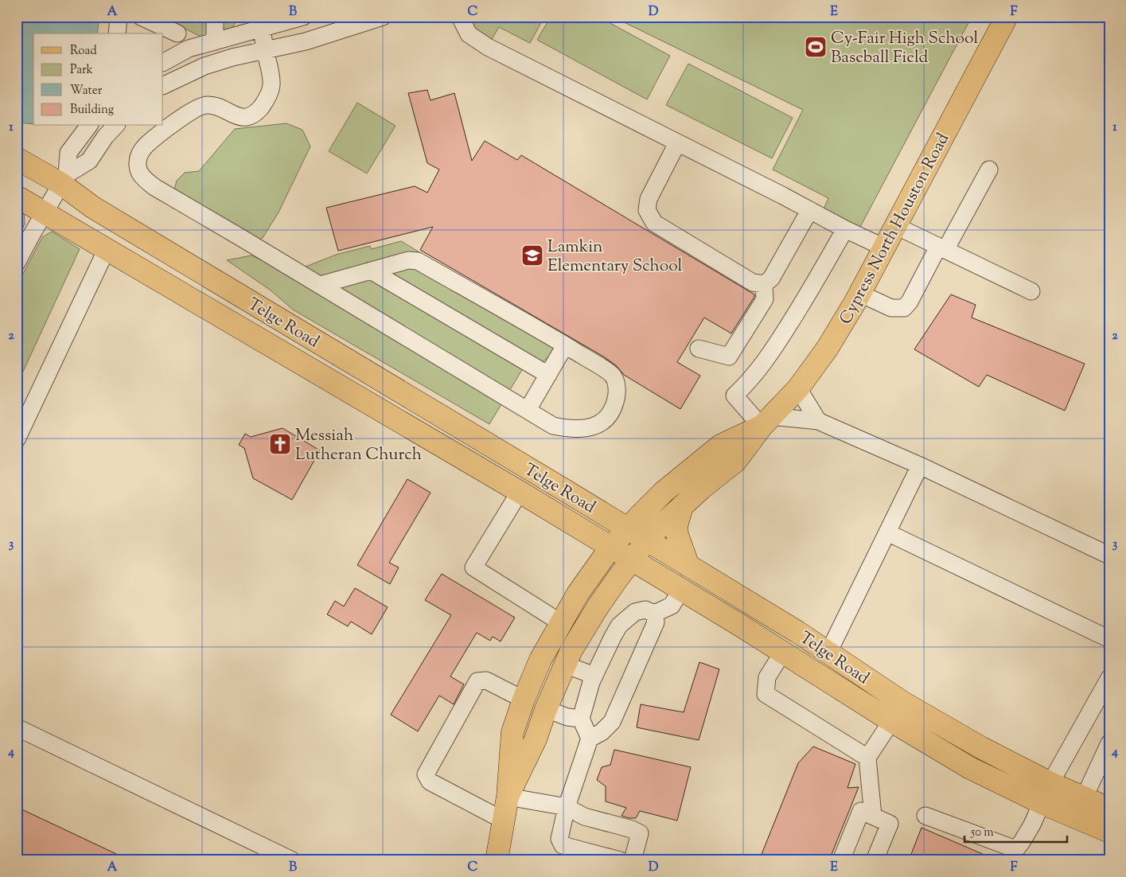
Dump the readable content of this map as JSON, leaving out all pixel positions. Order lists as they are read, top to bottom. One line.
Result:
{"streets":{"main road":["Cypress North Houston Road","Telge Road"]},"crossings":[["Cypress North Houston Road","Telge Road"]],"places":{"sports":["Cy-Fair High School Baseball Field"],"school or university":["Lamkin Elementary School"],"church":["Messiah Lutheran Church"]},"legend":["Road","Park","Water","Building"],"scale_bar":"50 m","grid":{"columns":["A","B","C","D","E","F"],"rows":["1","2","3","4"]}}
